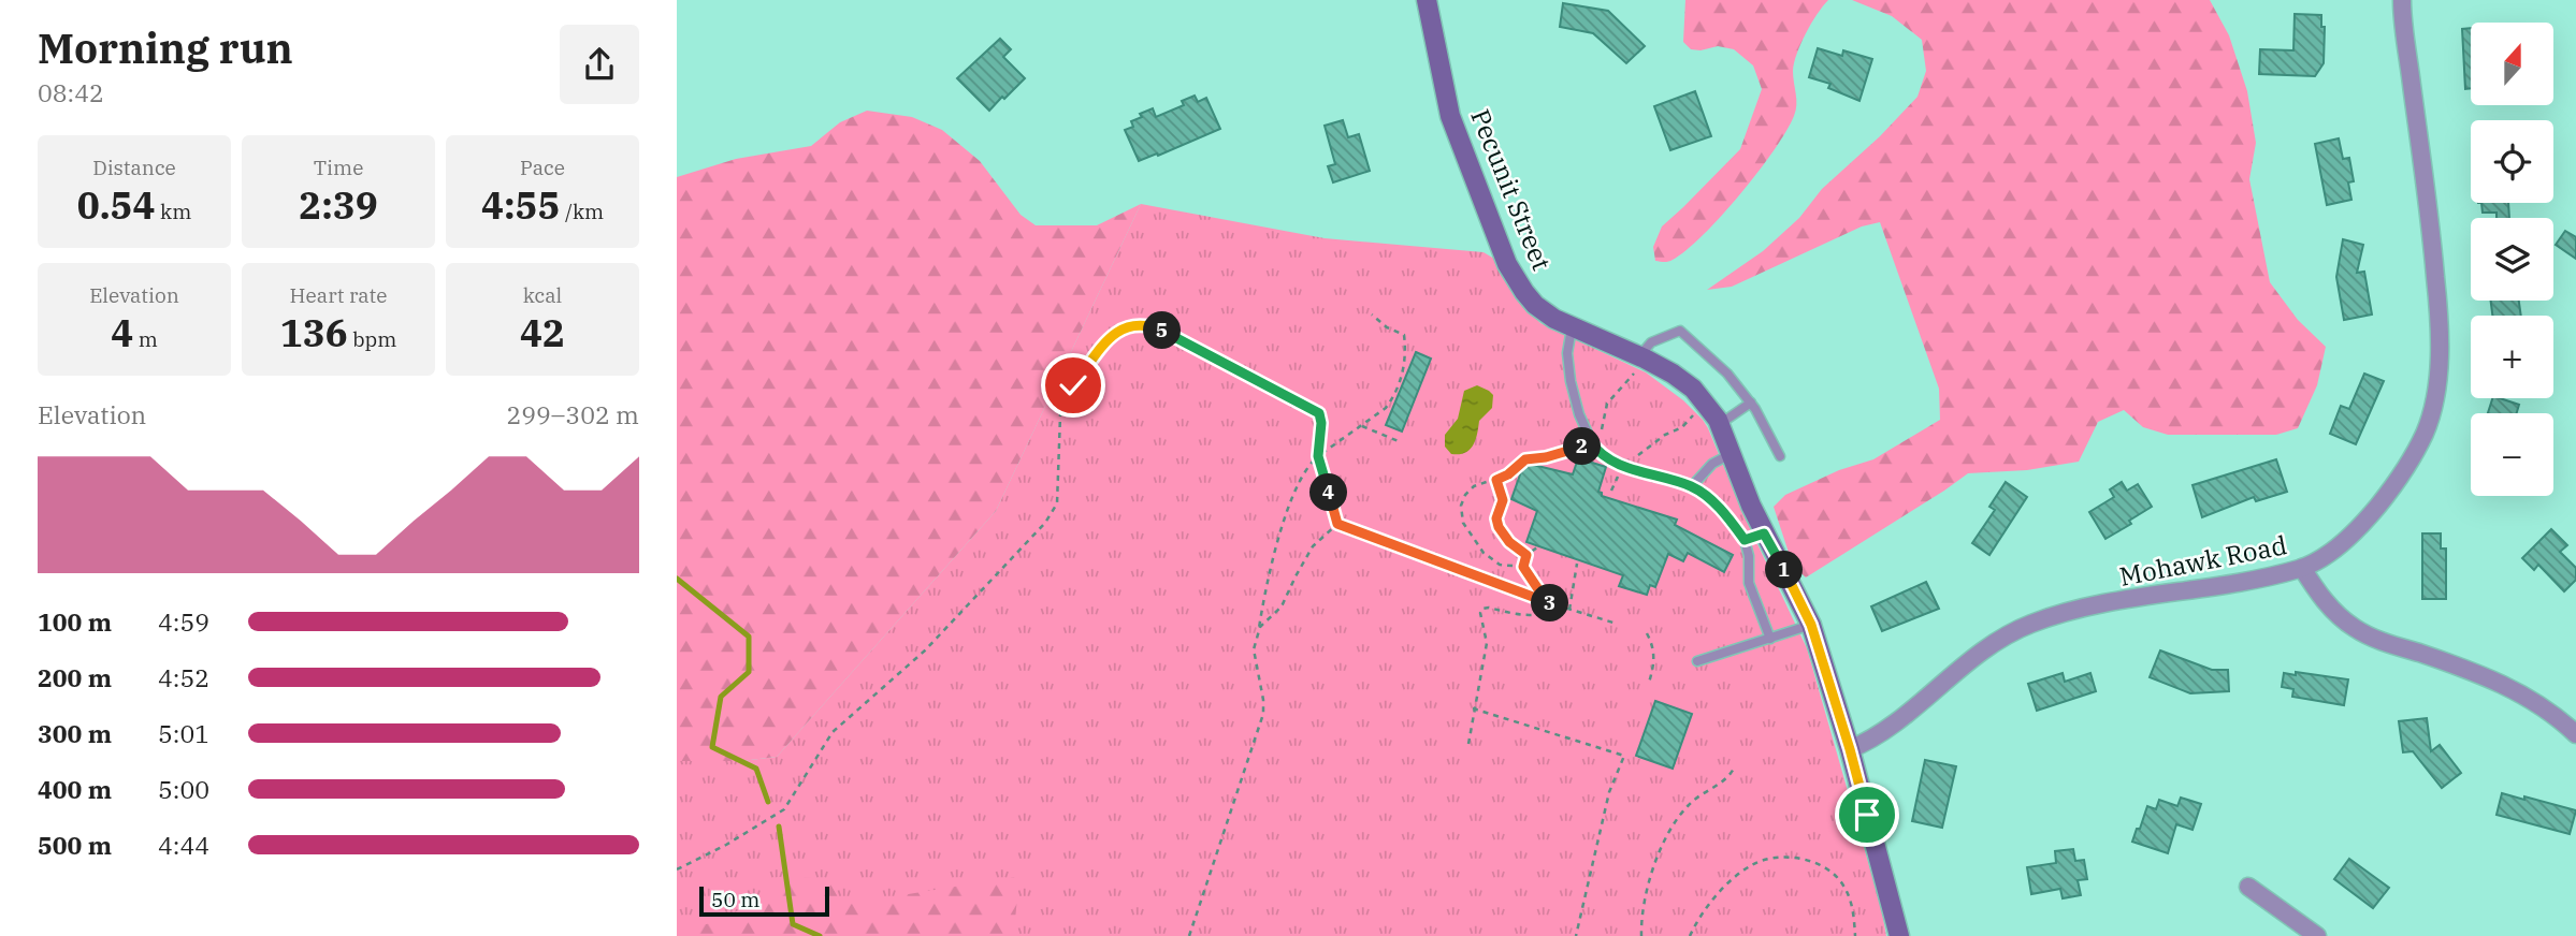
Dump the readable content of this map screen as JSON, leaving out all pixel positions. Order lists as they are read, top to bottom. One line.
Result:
{"streets":{"street":["Pecunit Street","Mohawk Road"]},"crossings":[["Pecunit Street","Mohawk Road"]],"scale_bar":"50 m","north":"top","page":{"heading":["Morning run","08:42"],"map_buttons":["+","−"],"stats":[["Distance","0.54 km"],["Time","2:39"],["Pace","4:55 /km"],["Elevation","4 m"],["Heart rate","136 bpm"],["kcal","42"]],"pins":["5","2","4","1","3"],"chart":["Elevation","299–302 m"],"list":[{"name":"100 m","note":"4:59"},{"name":"200 m","note":"4:52"},{"name":"300 m","note":"5:01"},{"name":"400 m","note":"5:00"},{"name":"500 m","note":"4:44"}],"scale":"50 m"}}
